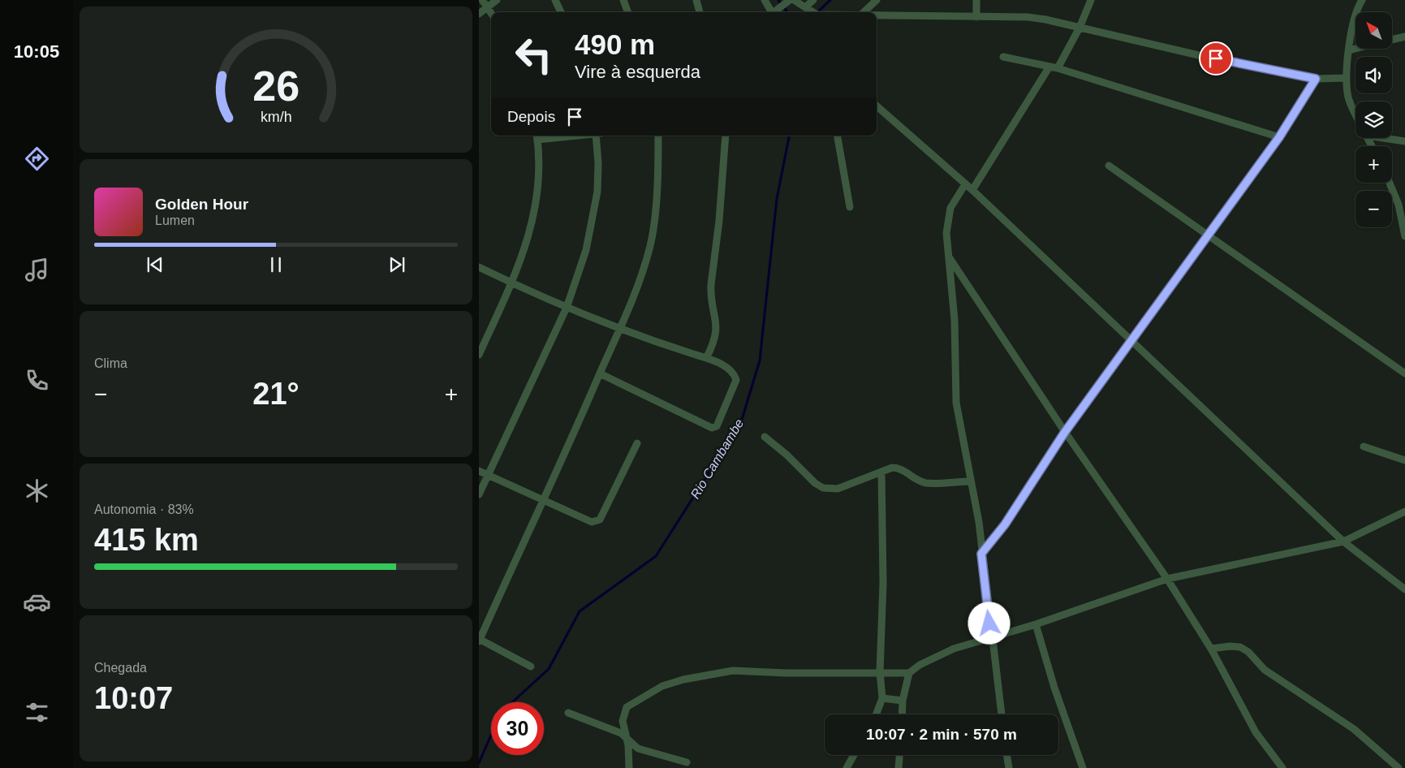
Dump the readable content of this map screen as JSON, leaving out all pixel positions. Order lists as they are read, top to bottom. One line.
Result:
{"water":["Rio Cambambe"],"north":"top left","page":{"tabs":"10:05","map_buttons":["+","−"],"turn":["490 m","Vire à esquerda"],"then":"Depois","song":["Golden Hour","Lumen"],"tile":["Clima",["Autonomia · 83%","415 km"],["Chegada","10:07"]],"heat":["−","21°","+"],"limit":"30","trip":"10:07 · 2 min · 570 m","gauge":["26","km/h"]}}
